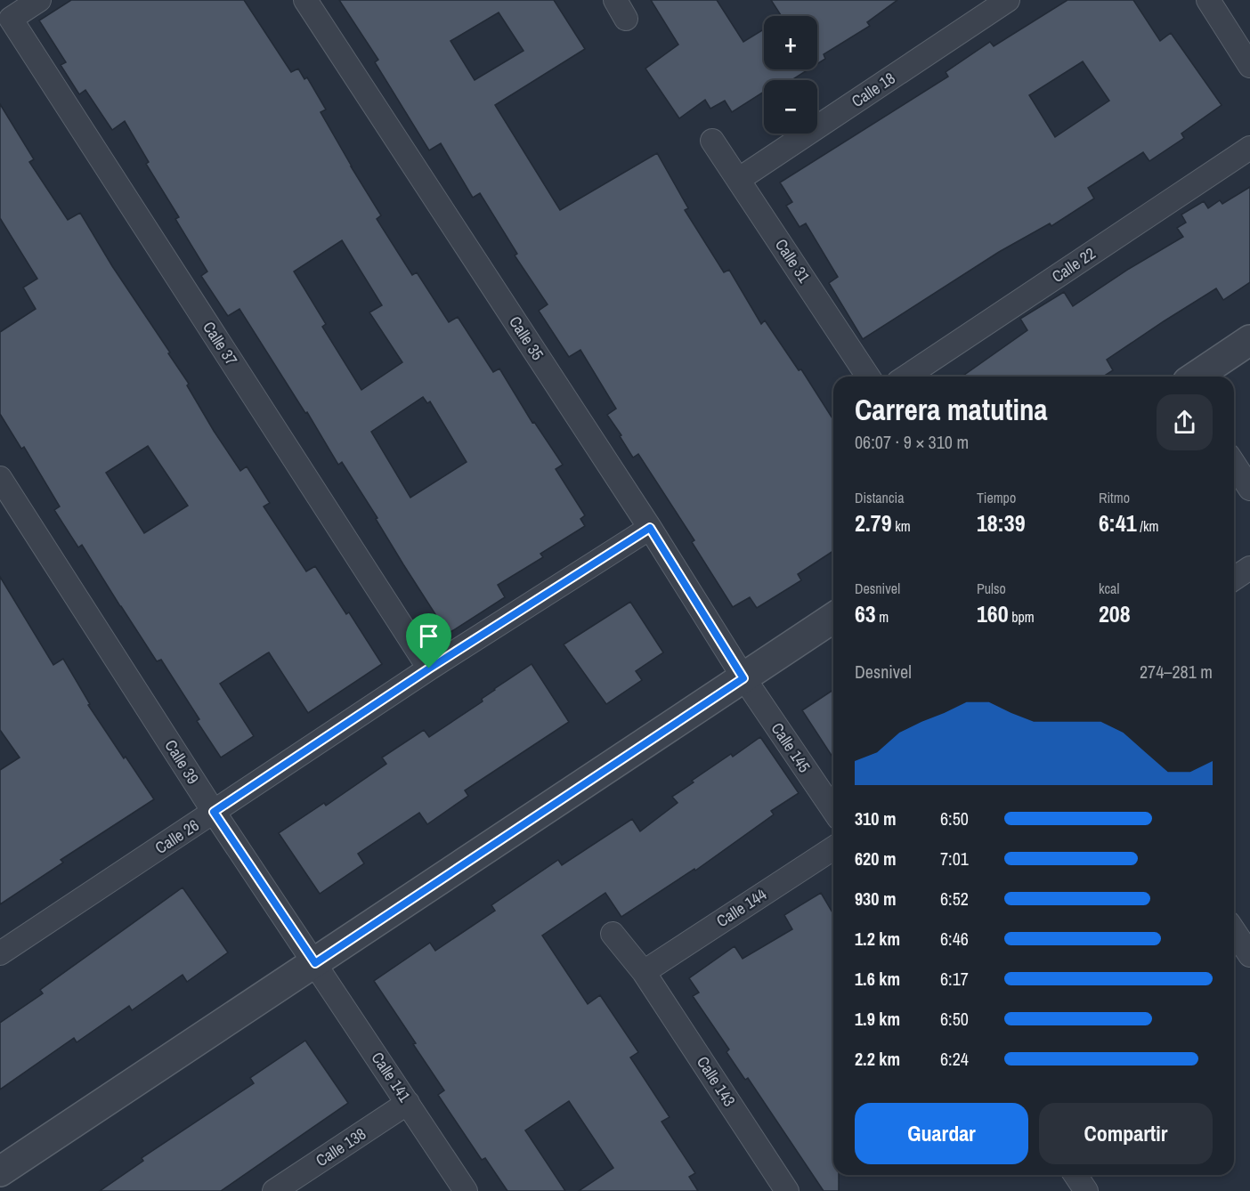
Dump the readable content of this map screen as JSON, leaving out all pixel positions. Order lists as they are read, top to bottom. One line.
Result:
{"streets":{"street":["Calle 18","Calle 31","Calle 22","Calle 35","Calle 37","Calle 145","Calle 39","Calle 26","Calle 144","Calle 141","Calle 143","Calle 138"]},"crossings":[["Calle 18","Calle 31"],["Calle 35","Calle 145"],["Calle 35","Calle 26"],["Calle 37","Calle 26"],["Calle 39","Calle 26"],["Calle 39","Calle 141"],["Calle 144","Calle 143"],["Calle 141","Calle 138"]],"page":{"map_buttons":["+","−"],"heading":["Carrera matutina","06:07 · 9 × 310 m"],"stats":[["Distancia","2.79 km"],["Tiempo","18:39"],["Ritmo","6:41 /km"],["Desnivel","63 m"],["Pulso","160 bpm"],["kcal","208"]],"chart":["Desnivel","274–281 m"],"list":[{"name":"310 m","note":"6:50"},{"name":"620 m","note":"7:01"},{"name":"930 m","note":"6:52"},{"name":"1.2 km","note":"6:46"},{"name":"1.6 km","note":"6:17"},{"name":"1.9 km","note":"6:50"},{"name":"2.2 km","note":"6:24"}],"buttons":["Guardar","Compartir"]}}
